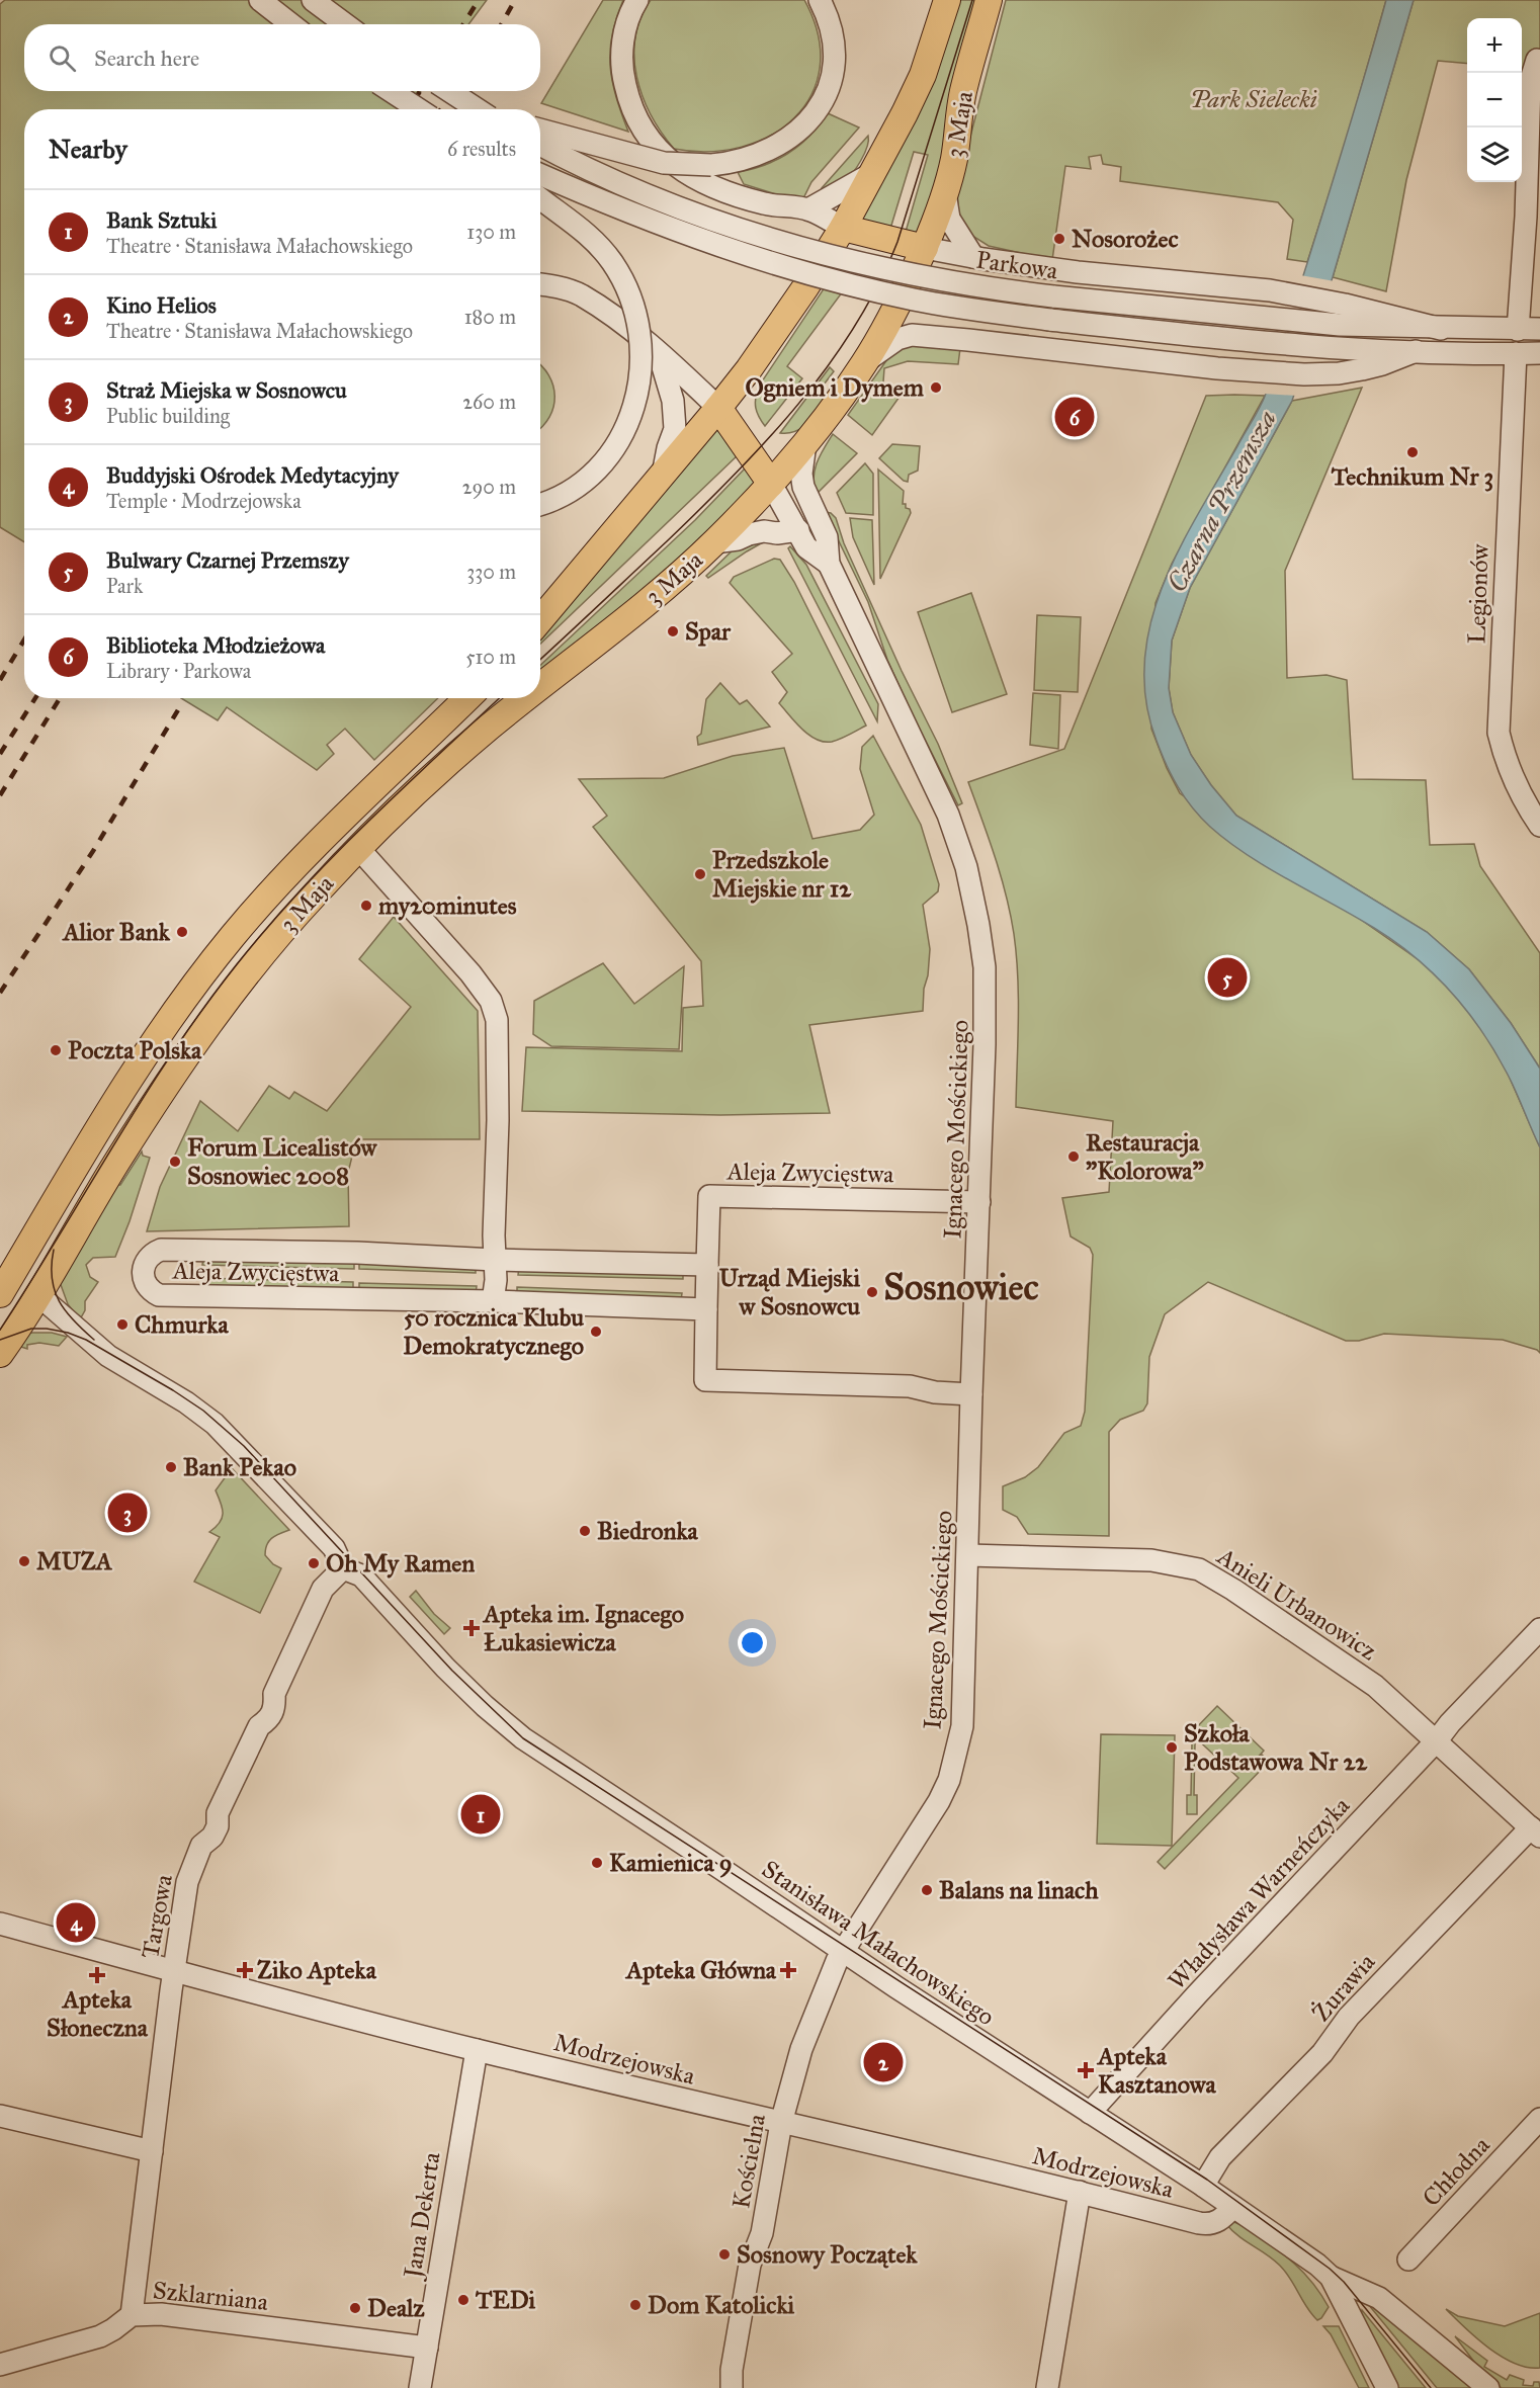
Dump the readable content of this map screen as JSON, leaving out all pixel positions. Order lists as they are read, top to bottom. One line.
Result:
{"streets":{"main road":["3 Maja"],"street":["Parkowa","Legionów","Ignacego Mościckiego","Aleja Zwycięstwa","Anieli Urbanowicz","Władysława Warneńczyka","Targowa","Stanisława Małachowskiego","Żurawia","Modrzejowska","Kościelna","Chłodna","Jana Dekerta","Szklarniana"]},"crossings":[["3 Maja","Ignacego Mościckiego"],["3 Maja","Stanisława Małachowskiego"],["Parkowa","Legionów"],["Ignacego Mościckiego","Aleja Zwycięstwa"],["Ignacego Mościckiego","Anieli Urbanowicz"],["Ignacego Mościckiego","Stanisława Małachowskiego"],["Ignacego Mościckiego","Kościelna"],["Anieli Urbanowicz","Władysława Warneńczyka"],["Anieli Urbanowicz","Żurawia"],["Władysława Warneńczyka","Stanisława Małachowskiego"],["Targowa","Stanisława Małachowskiego"],["Targowa","Modrzejowska"],["Targowa","Szklarniana"],["Stanisława Małachowskiego","Żurawia"],["Stanisława Małachowskiego","Modrzejowska"],["Stanisława Małachowskiego","Kościelna"],["Modrzejowska","Kościelna"],["Modrzejowska","Jana Dekerta"],["Jana Dekerta","Szklarniana"]],"districts":["Sosnowiec"],"water":["Czarna Przemsza"],"parks":["Park Sielecki"],"places":{"other":["Nosorożec","Ogniem i Dymem","Technikum Nr 3","Spar","Przedszkole Miejskie nr 12","my20minutes","Alior Bank","Poczta Polska","Restauracja \"Kolorowa\"","Forum Licealistów Sosnowiec 2008","Urząd Miejski w Sosnowcu","Chmurka","50 rocznica Klubu Demokratycznego","Bank Pekao","Biedronka","MUZA","Oh My Ramen","Szkoła Podstawowa Nr 22","Kamienica 9","Balans na linach","Sosnowy Początek","TEDi","Dom Katolicki","Dealz"],"health":["Apteka im. Ignacego Łukasiewicza","Ziko Apteka","Apteka Główna","Apteka Słoneczna","Apteka Kasztanowa"]},"page":{"map_buttons":["+","−"],"search":"Search here","heading":["Nearby","6 results"],"list":[{"mark":"1","name":"Bank Sztuki","note":"Theatre · Stanisława Małachowskiego","value":"130 m"},{"mark":"2","name":"Kino Helios","note":"Theatre · Stanisława Małachowskiego","value":"180 m"},{"mark":"3","name":"Straż Miejska w Sosnowcu","note":"Public building","value":"260 m"},{"mark":"4","name":"Buddyjski Ośrodek Medytacyjny","note":"Temple · Modrzejowska","value":"290 m"},{"mark":"5","name":"Bulwary Czarnej Przemszy","note":"Park","value":"330 m"},{"mark":"6","name":"Biblioteka Młodzieżowa","note":"Library · Parkowa","value":"510 m"}],"pins":["6","5","3","1","4","2"]}}
